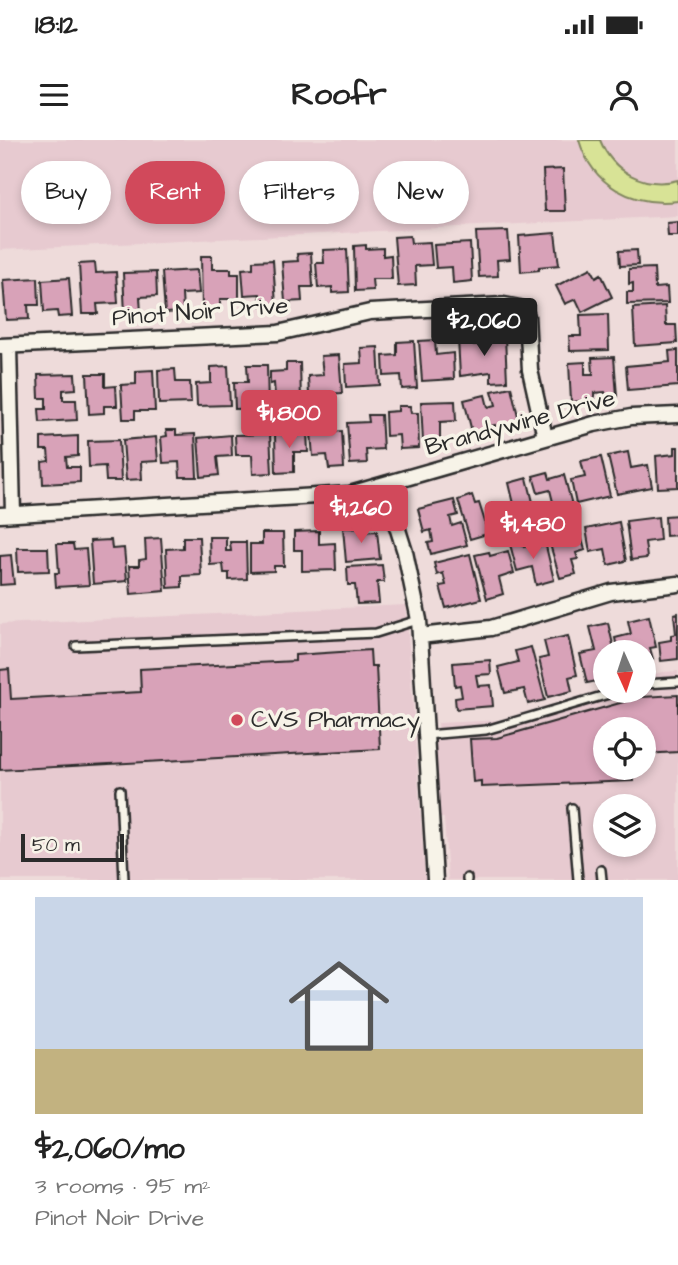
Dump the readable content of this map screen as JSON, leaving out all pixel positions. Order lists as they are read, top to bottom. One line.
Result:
{"streets":{"street":["Pinot Noir Drive","Brandywine Drive"]},"crossings":[["Pinot Noir Drive","Brandywine Drive"]],"places":["CVS Pharmacy"],"scale_bar":"50 m","north":"bottom","page":{"status":"18:12","header":"Roofr","chip":["Buy","Rent","Filters","New"],"price":["$2,060","$1,800","$1,260","$1,480"],"scale":"50 m","list":[{"name":"$2,060/mo","note":"3 rooms · 95 m² · Pinot Noir Drive"}]}}
